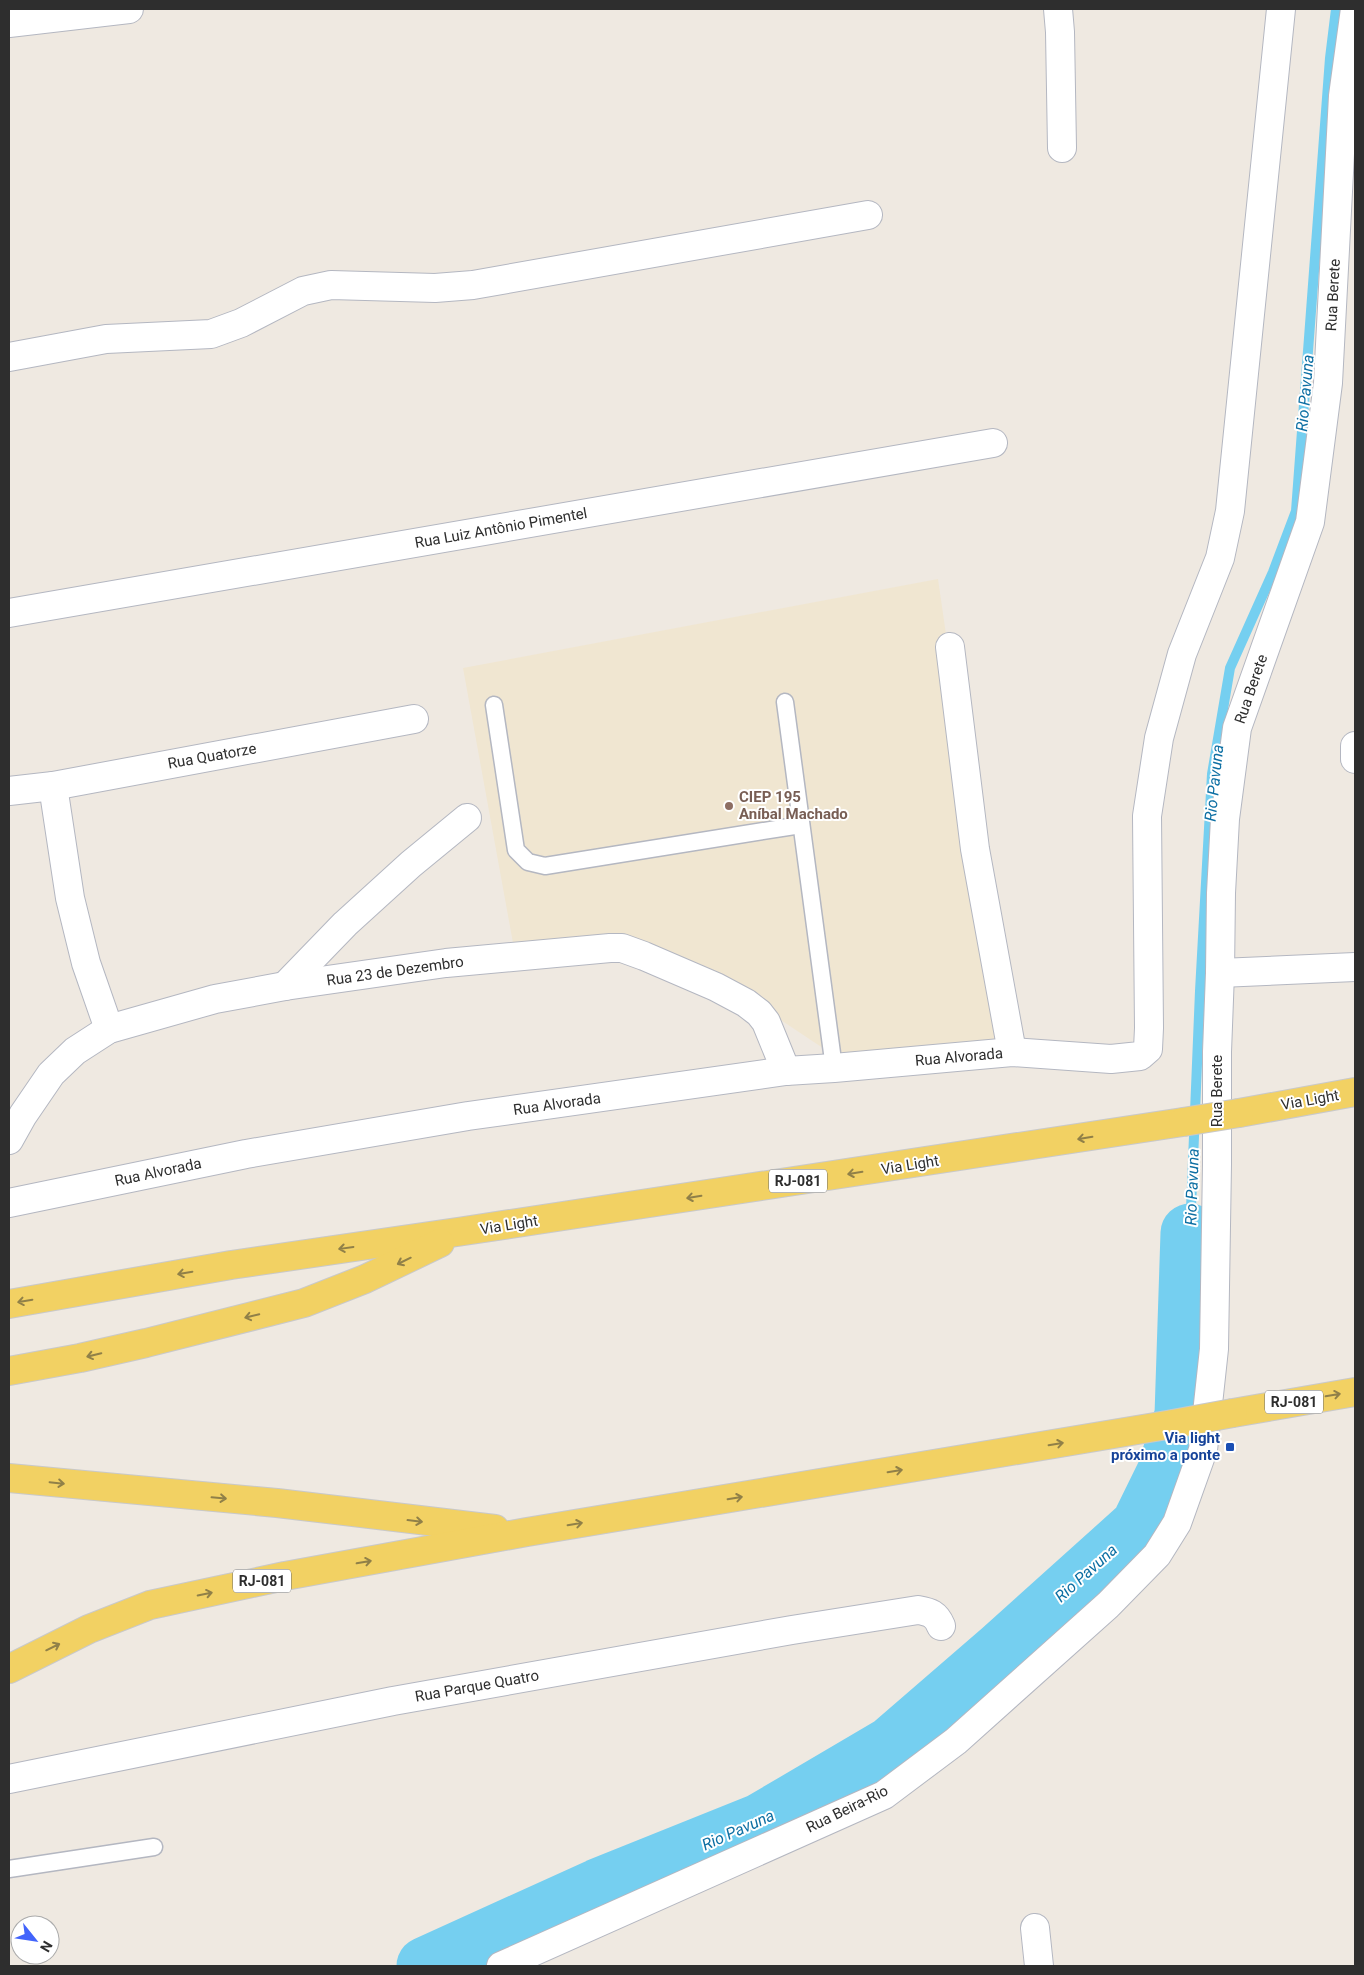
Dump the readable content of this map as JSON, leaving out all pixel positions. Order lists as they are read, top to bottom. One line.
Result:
{"streets":{"main road":["Via Light","RJ-081"],"street":["Rua Berete","Rua Luiz Antônio Pimentel","Rua Quatorze","Rua 23 de Dezembro","Rua Alvorada","Rua Parque Quatro","Rua Beira-Rio"]},"crossings":[["Rua Berete","Rua Beira-Rio"],["Rua 23 de Dezembro","Rua Alvorada"],["Via Light","RJ-081"]],"water":["Rio Pavuna"],"places":{"other":["CIEP 195 Aníbal Machado"],"transit":["Via light próximo a ponte"]},"north":"bottom right"}
